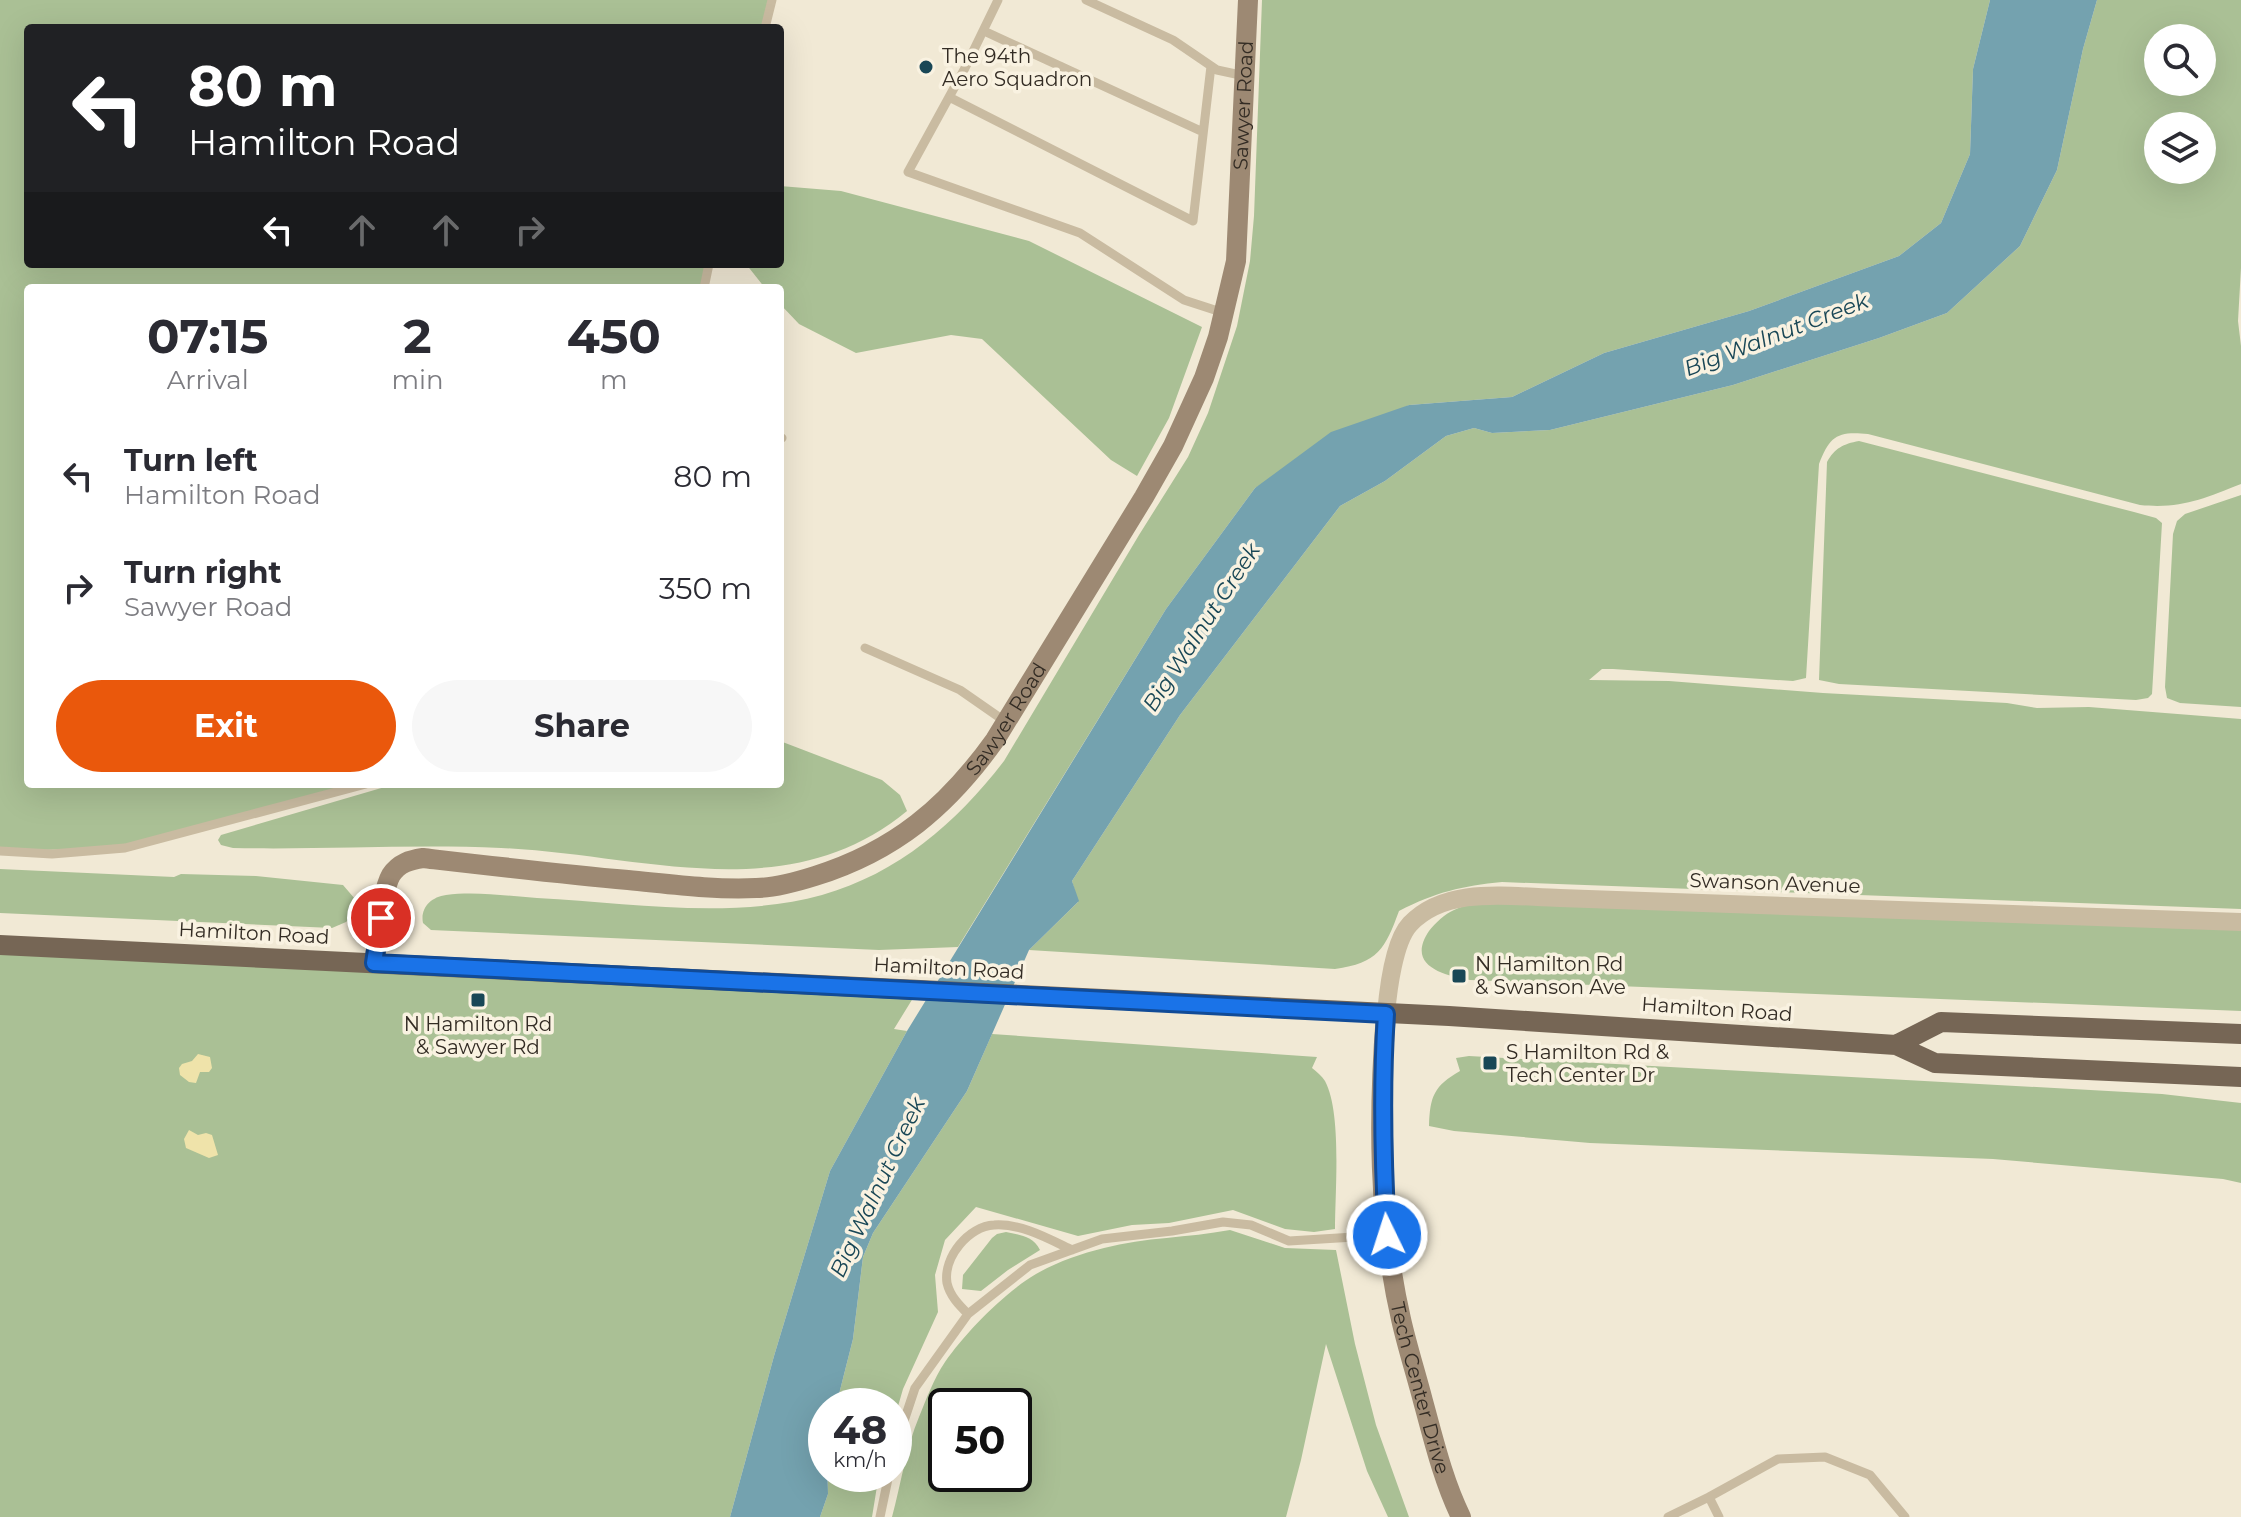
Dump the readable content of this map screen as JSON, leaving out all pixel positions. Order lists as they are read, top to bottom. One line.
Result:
{"streets":{"main road":["Hamilton Road"],"street":["Sawyer Road","Swanson Avenue","Tech Center Drive"]},"crossings":[["Sawyer Road","Hamilton Road"],["Swanson Avenue","Hamilton Road"],["Swanson Avenue","Tech Center Drive"],["Hamilton Road","Tech Center Drive"]],"water":["Big Walnut Creek"],"places":{"other":["The 94th Aero Squadron"],"transit":["N Hamilton Rd & Swanson Ave","N Hamilton Rd & Sawyer Rd","S Hamilton Rd & Tech Center Dr"]},"page":{"turn":["80 m","Hamilton Road"],"eta":["07:15","Arrival","2","min","450","m"],"list":[{"name":"Turn left","note":"Hamilton Road","value":"80 m"},{"name":"Turn right","note":"Sawyer Road","value":"350 m"}],"buttons":["Exit","Share"],"speed":"48 km/h","limit":"50"}}
